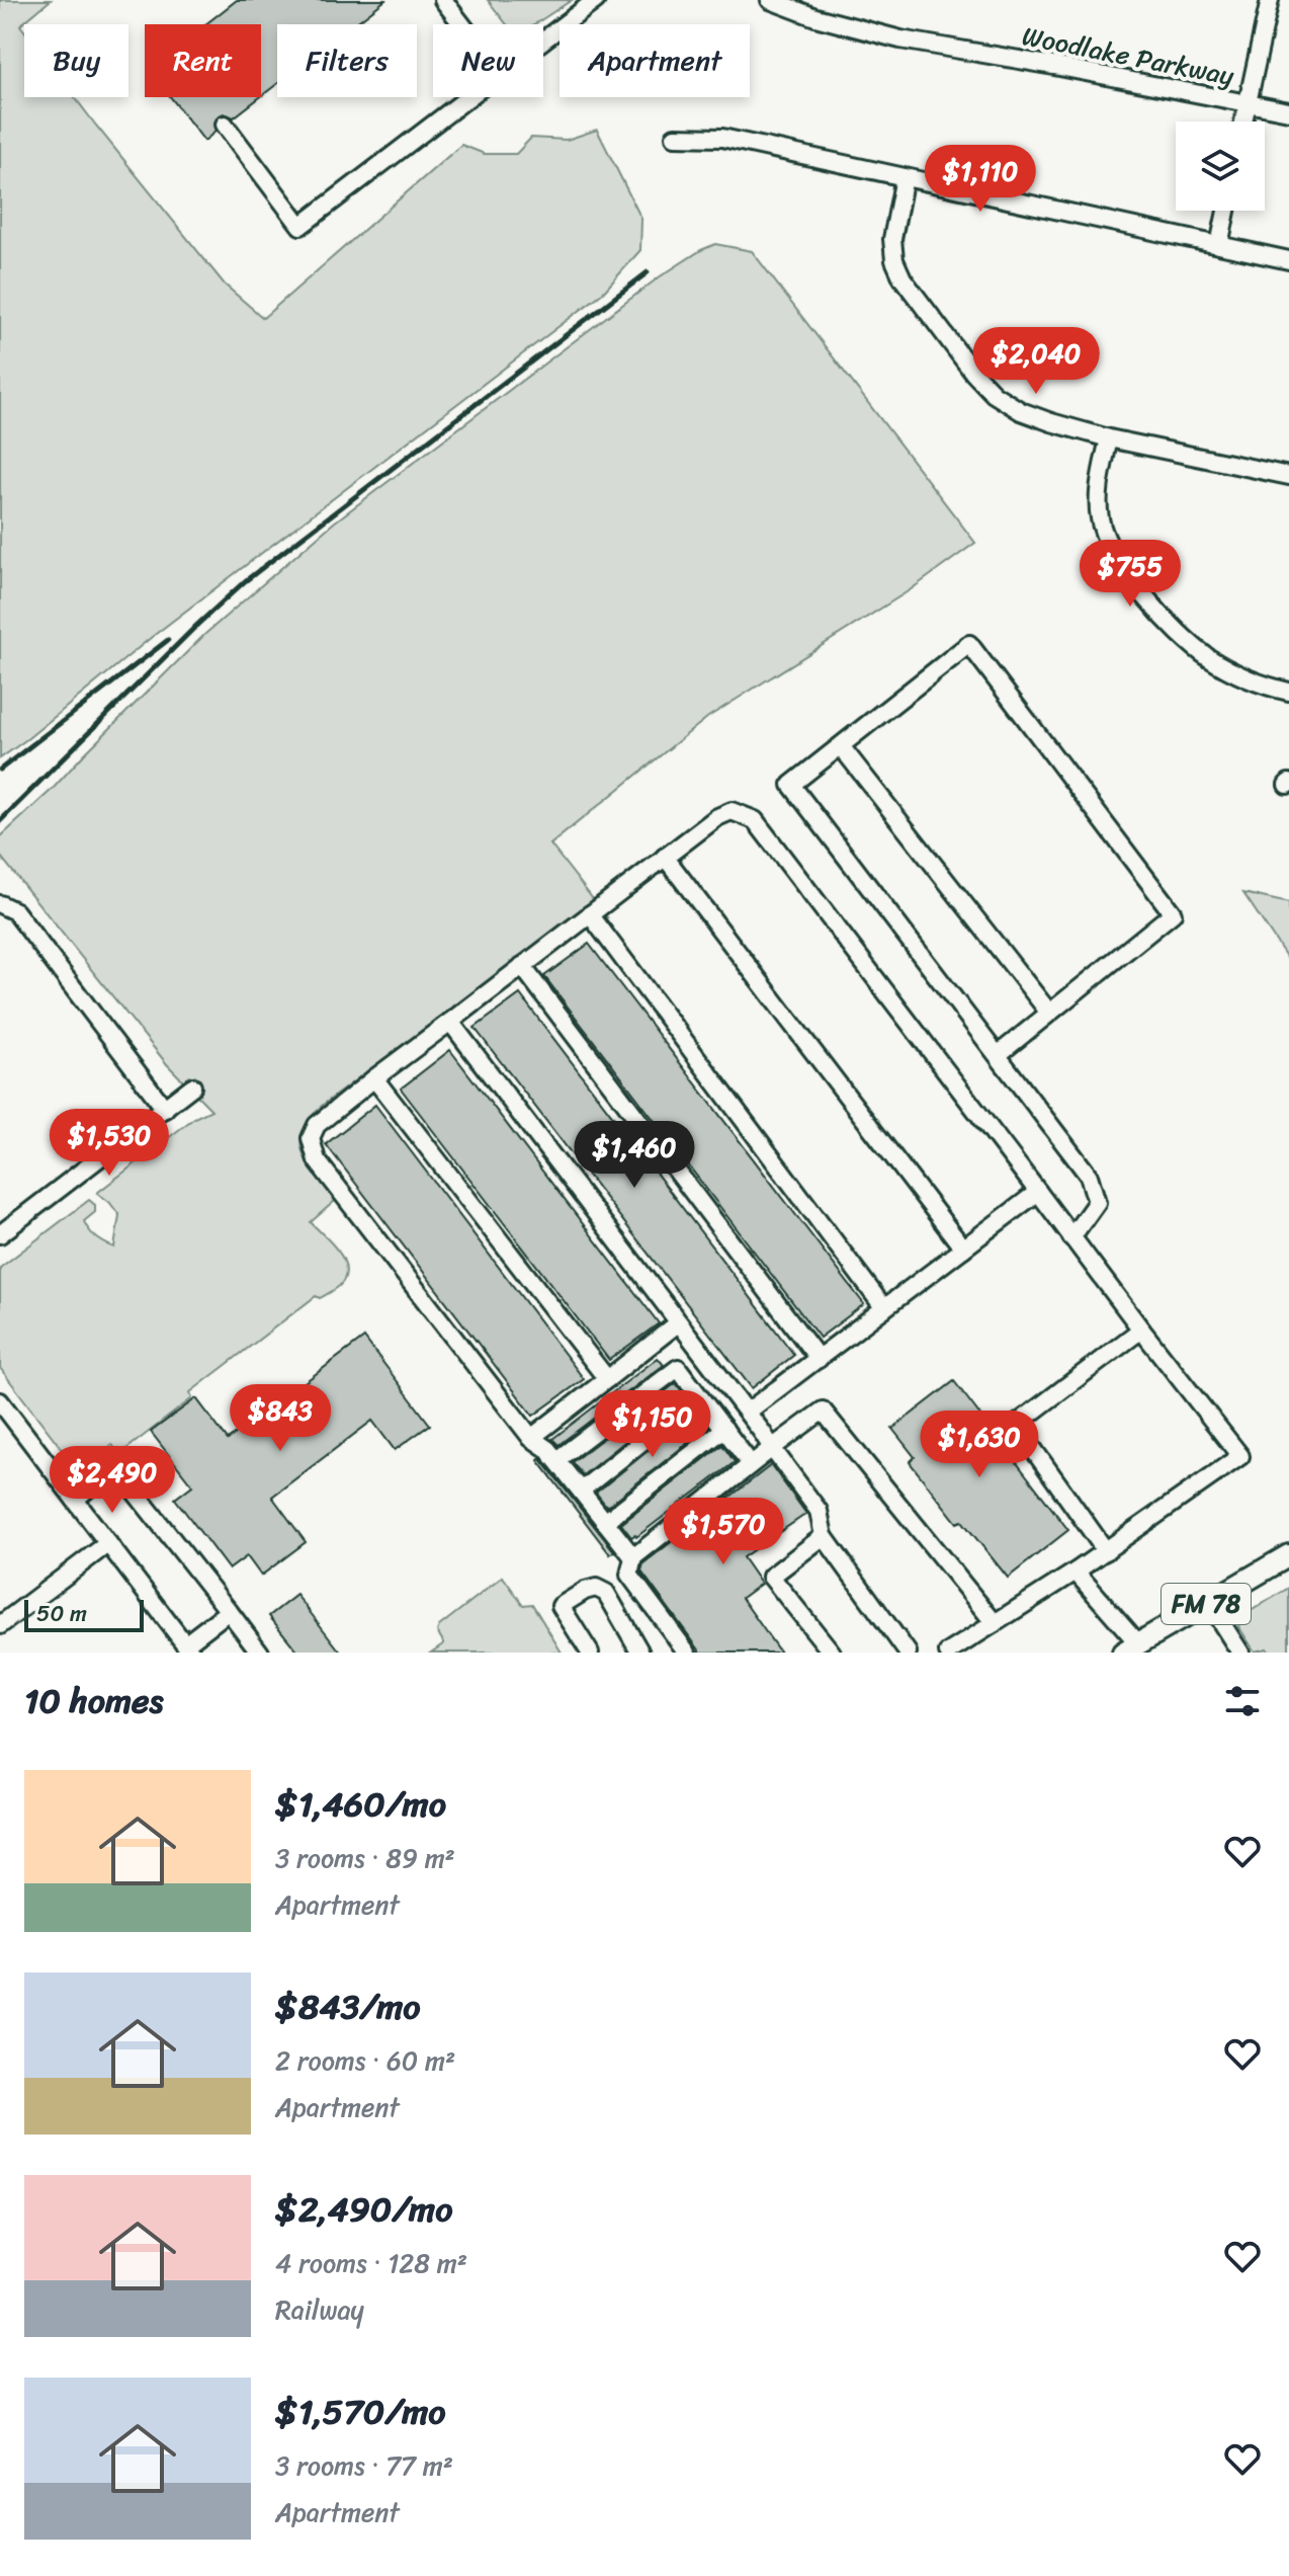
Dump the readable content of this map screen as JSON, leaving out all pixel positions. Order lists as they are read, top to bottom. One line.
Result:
{"streets":{"main road":["FM 78"],"street":["Woodlake Parkway"]},"scale_bar":"50 m","page":{"chip":["Buy","Rent","Filters","New","Apartment"],"price":["$1,110","$2,040","$755","$1,530","$1,460","$843","$1,150","$1,630","$2,490","$1,570"],"scale":"50 m","heading":"10 homes","list":[{"name":"$1,460/mo","note":"3 rooms · 89 m² · Apartment"},{"name":"$843/mo","note":"2 rooms · 60 m² · Apartment"},{"name":"$2,490/mo","note":"4 rooms · 128 m² · Railway"},{"name":"$1,570/mo","note":"3 rooms · 77 m² · Apartment"}]}}
